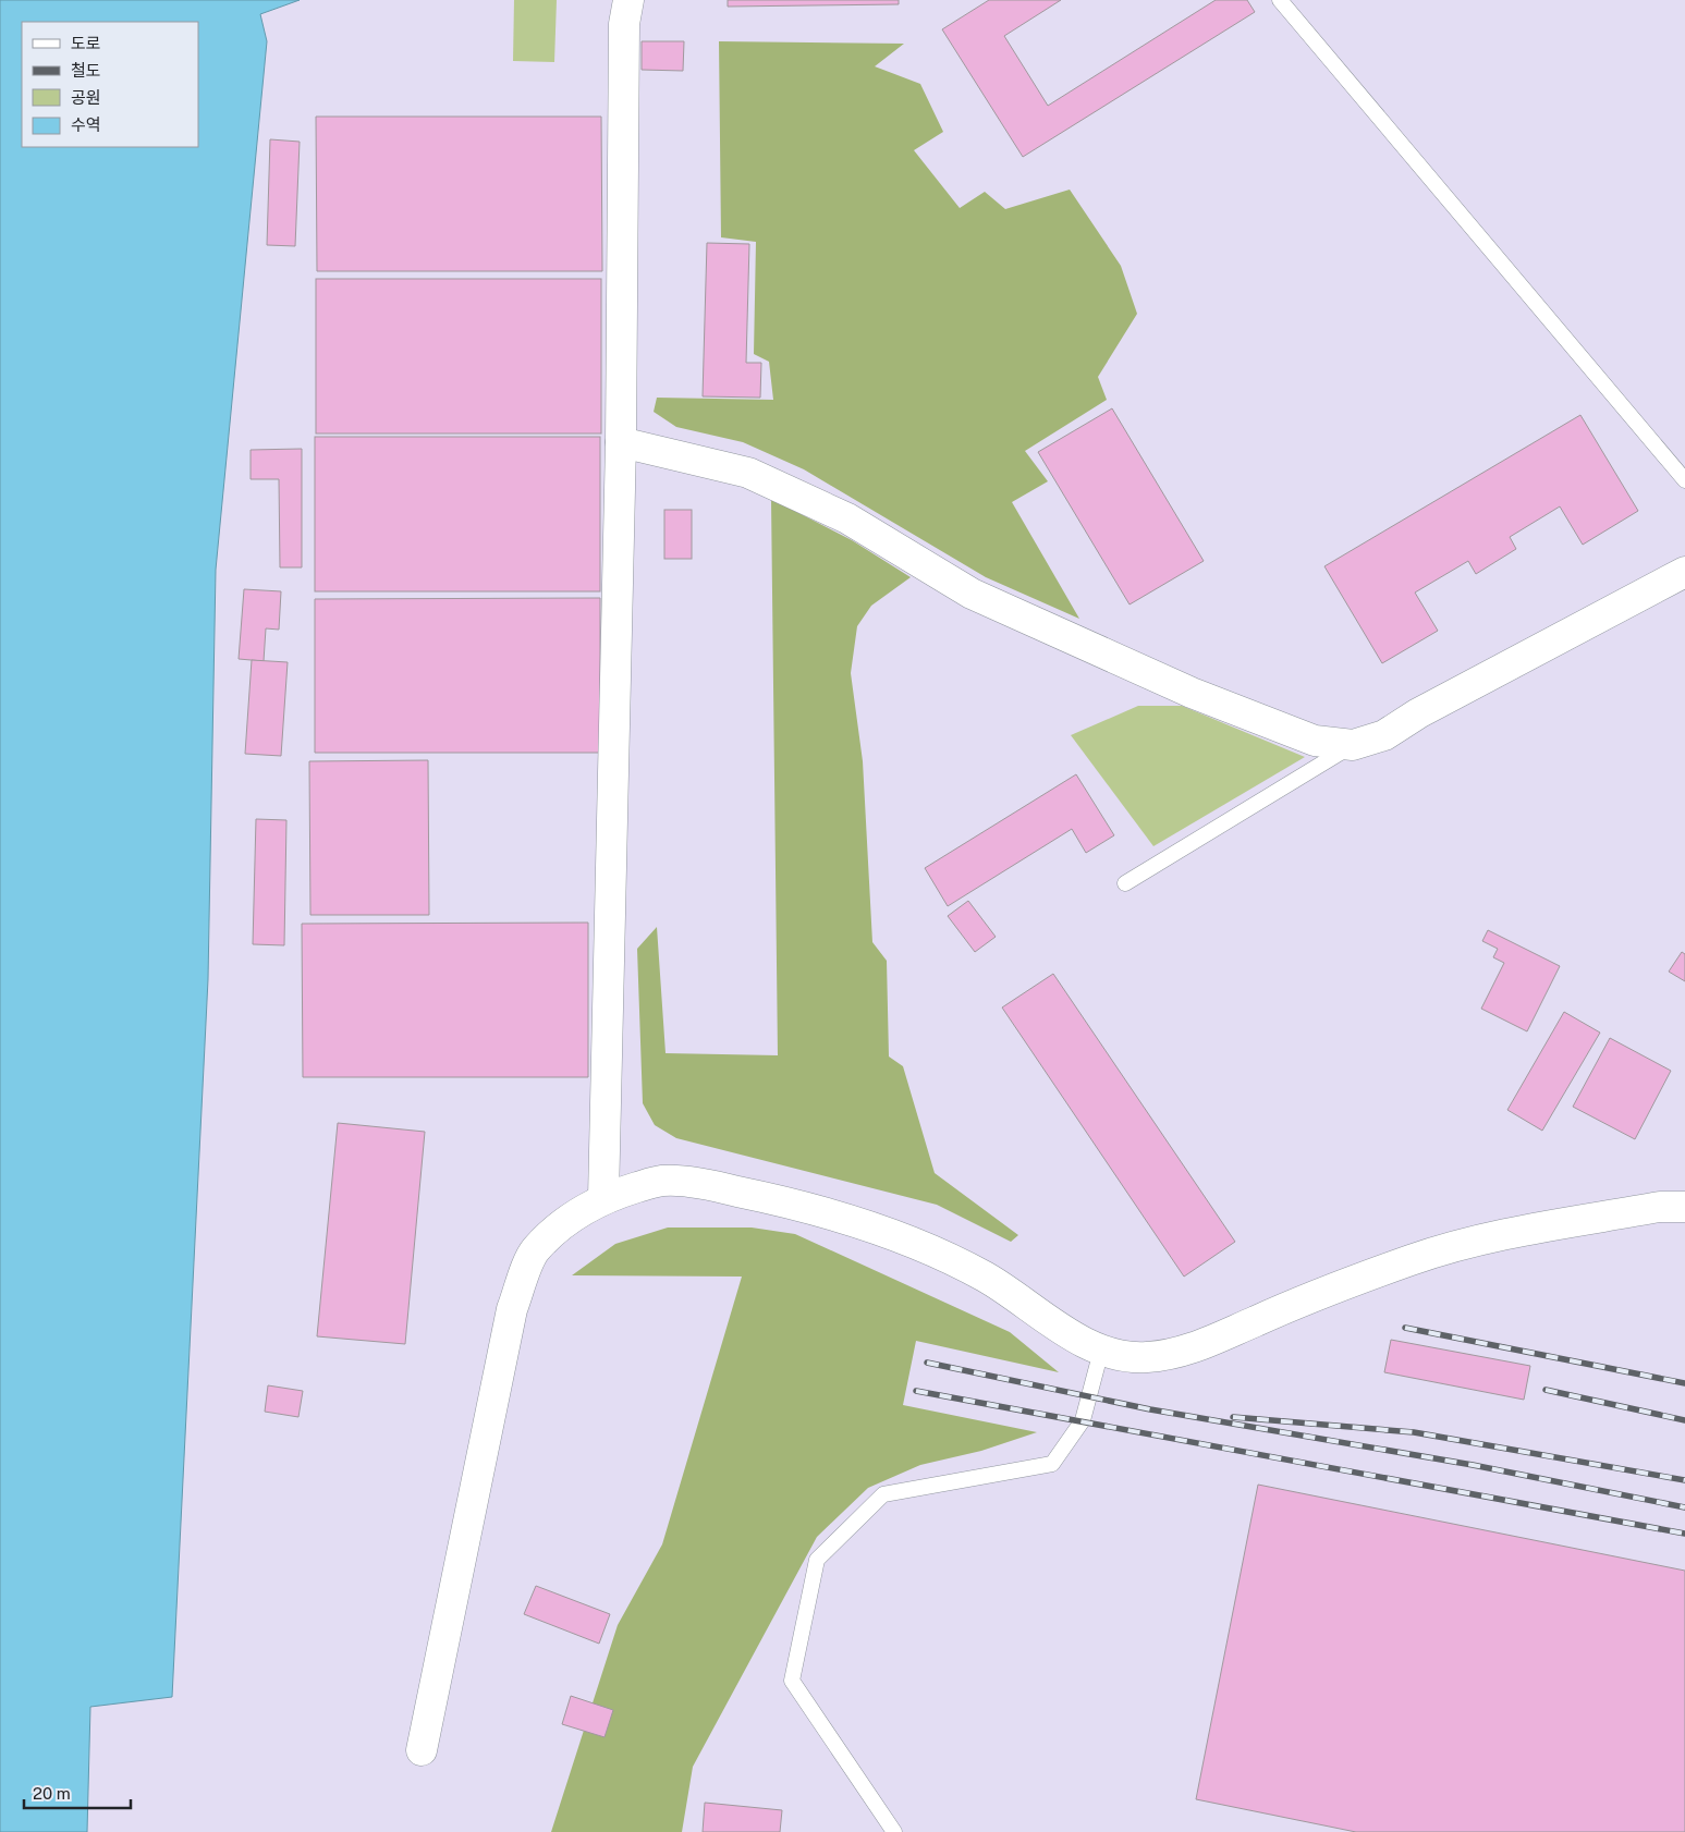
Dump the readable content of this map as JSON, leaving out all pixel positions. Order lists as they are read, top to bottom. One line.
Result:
{"legend":["도로","철도","공원","수역"],"scale_bar":"20 m"}
